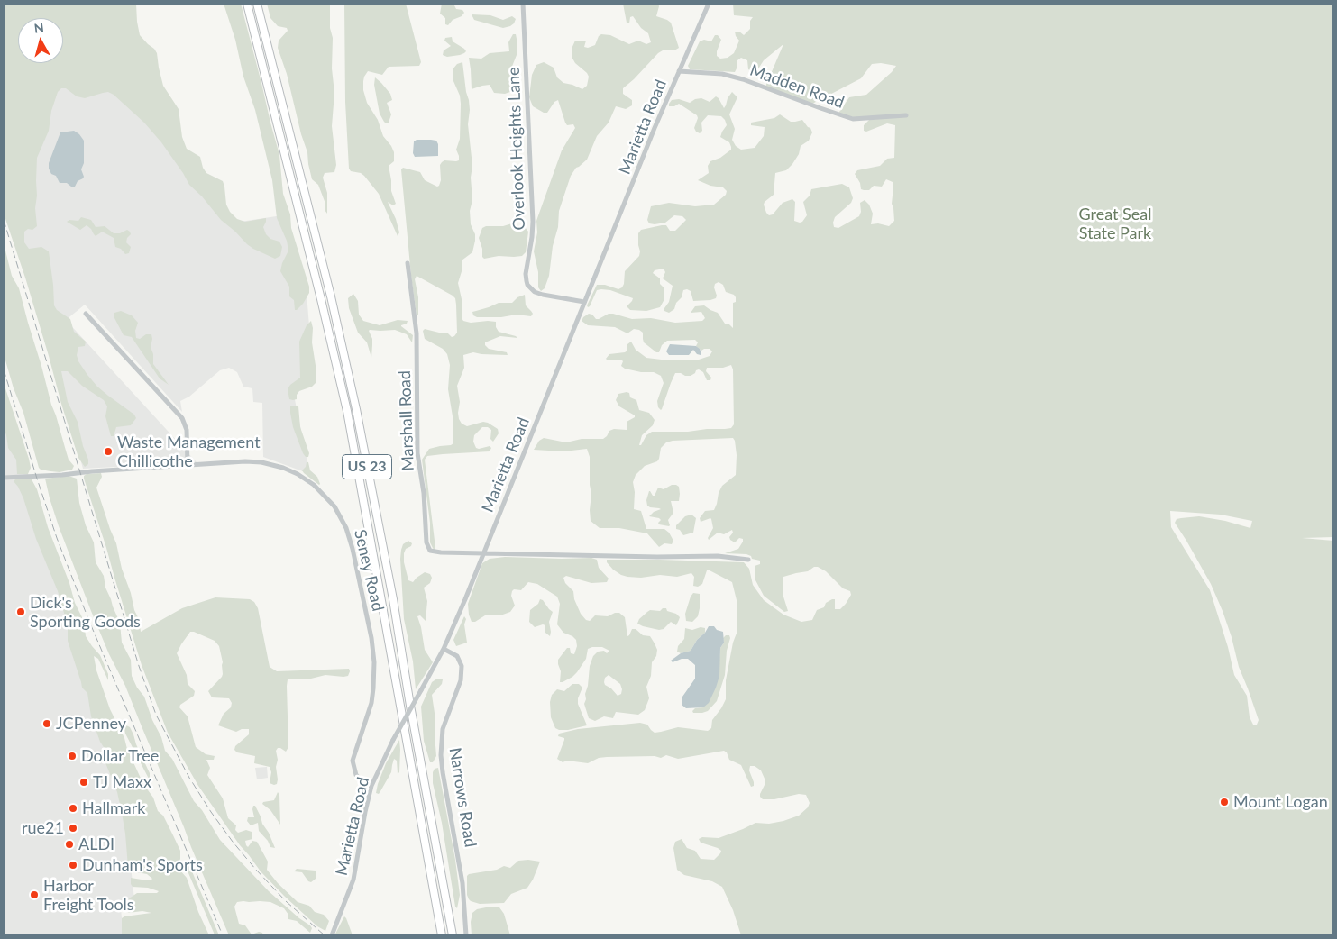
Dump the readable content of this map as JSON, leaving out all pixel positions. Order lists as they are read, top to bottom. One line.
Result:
{"streets":{"highway":["US 23"],"street":["Madden Road","Marietta Road","Overlook Heights Lane","Marshall Road","Seney Road","Narrows Road"]},"crossings":[["Madden Road","Marietta Road"],["Marietta Road","Overlook Heights Lane"],["Marietta Road","Marshall Road"],["Marietta Road","Seney Road"],["Marietta Road","Narrows Road"]],"parks":["Great Seal State Park"],"places":["Waste Management Chillicothe","Dick's Sporting Goods","JCPenney","Dollar Tree","TJ Maxx","Mount Logan","Hallmark","rue21","ALDI","Dunham's Sports","Harbor Freight Tools"],"north":"top"}
